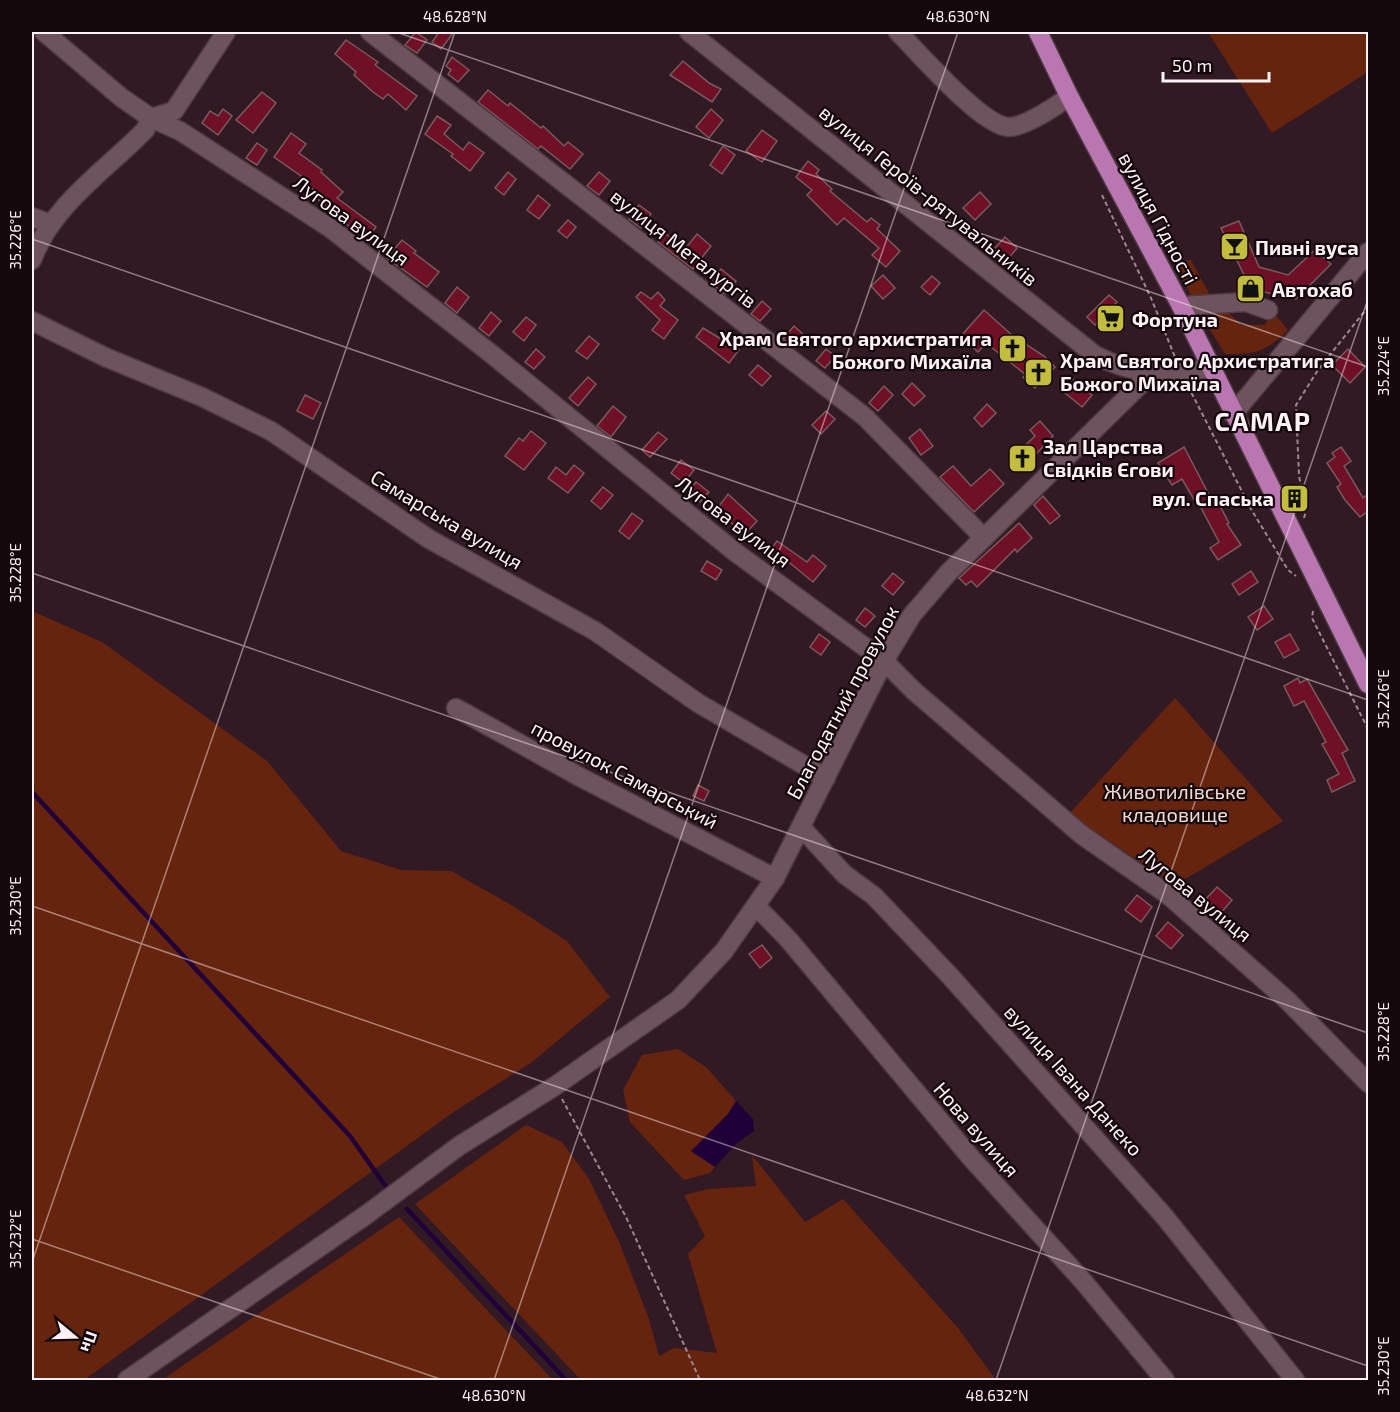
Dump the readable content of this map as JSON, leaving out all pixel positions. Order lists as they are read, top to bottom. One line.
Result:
{"streets":{"main road":["вулиця Гідності"],"street":["вулиця Героїв-рятувальників","Лугова вулиця","вулиця Металургів","Самарська вулиця","Благодатний провулок","провулок Самарський","вулиця Івана Данеко","Нова вулиця"]},"crossings":[["вулиця Героїв-рятувальників","вулиця Гідності"],["вулиця Героїв-рятувальників","Благодатний провулок"],["Лугова вулиця","Благодатний провулок"],["вулиця Металургів","Благодатний провулок"],["Самарська вулиця","Благодатний провулок"],["Благодатний провулок","провулок Самарський"],["Благодатний провулок","вулиця Івана Данеко"],["Благодатний провулок","Нова вулиця"]],"districts":["САМАР"],"parks":["Животилівське кладовище"],"places":{"bar":["Пивні вуса"],"shop":["Автохаб"],"supermarket":["Фортуна"],"church":["Храм Святого архистратига Божого Михаїла","Храм Святого Архистратига Божого Михаїла","Зал Царства Свідків Єгови"],"building":["вул. Спаська"]},"scale_bar":"50 m","north":"right","coordinates":["48.628°N","48.630°N","35.226°E","35.224°E","35.228°E","35.230°E","35.232°E","48.632°N"]}
